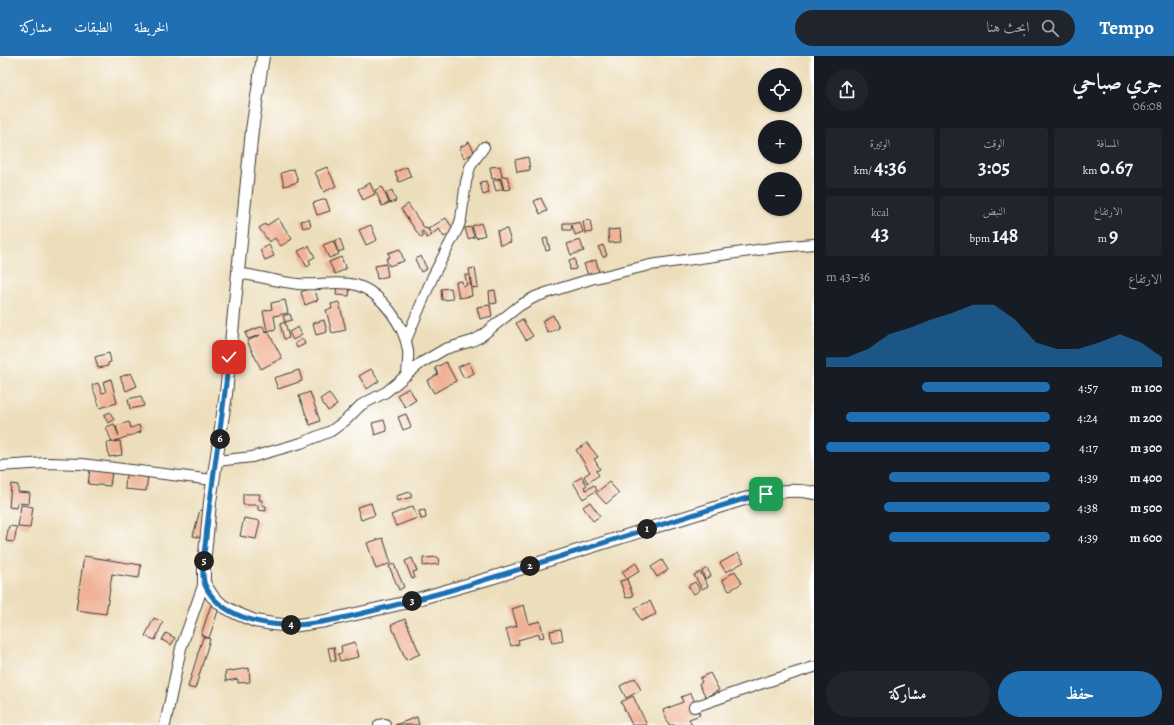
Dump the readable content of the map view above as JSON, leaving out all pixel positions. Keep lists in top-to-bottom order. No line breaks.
{"page":{"header":"Tempo","search":"ابحث هنا","nav":["الخريطة","الطبقات","مشاركة"],"heading":["جري صباحي","06:08"],"map_buttons":["+","−"],"stats":[["المسافة","0.67 km"],["الوقت","3:05"],["الوتيرة","4:36 /km"],["الارتفاع","9 m"],["النبض","148 bpm"],["kcal","43"]],"chart":["الارتفاع","36–43 m"],"list":[{"name":"100 m","note":"4:57"},{"name":"200 m","note":"4:24"},{"name":"300 m","note":"4:17"},{"name":"400 m","note":"4:39"},{"name":"500 m","note":"4:38"},{"name":"600 m","note":"4:39"}],"pins":["6","1","5","2","3","4"],"buttons":["حفظ","مشاركة"]}}
